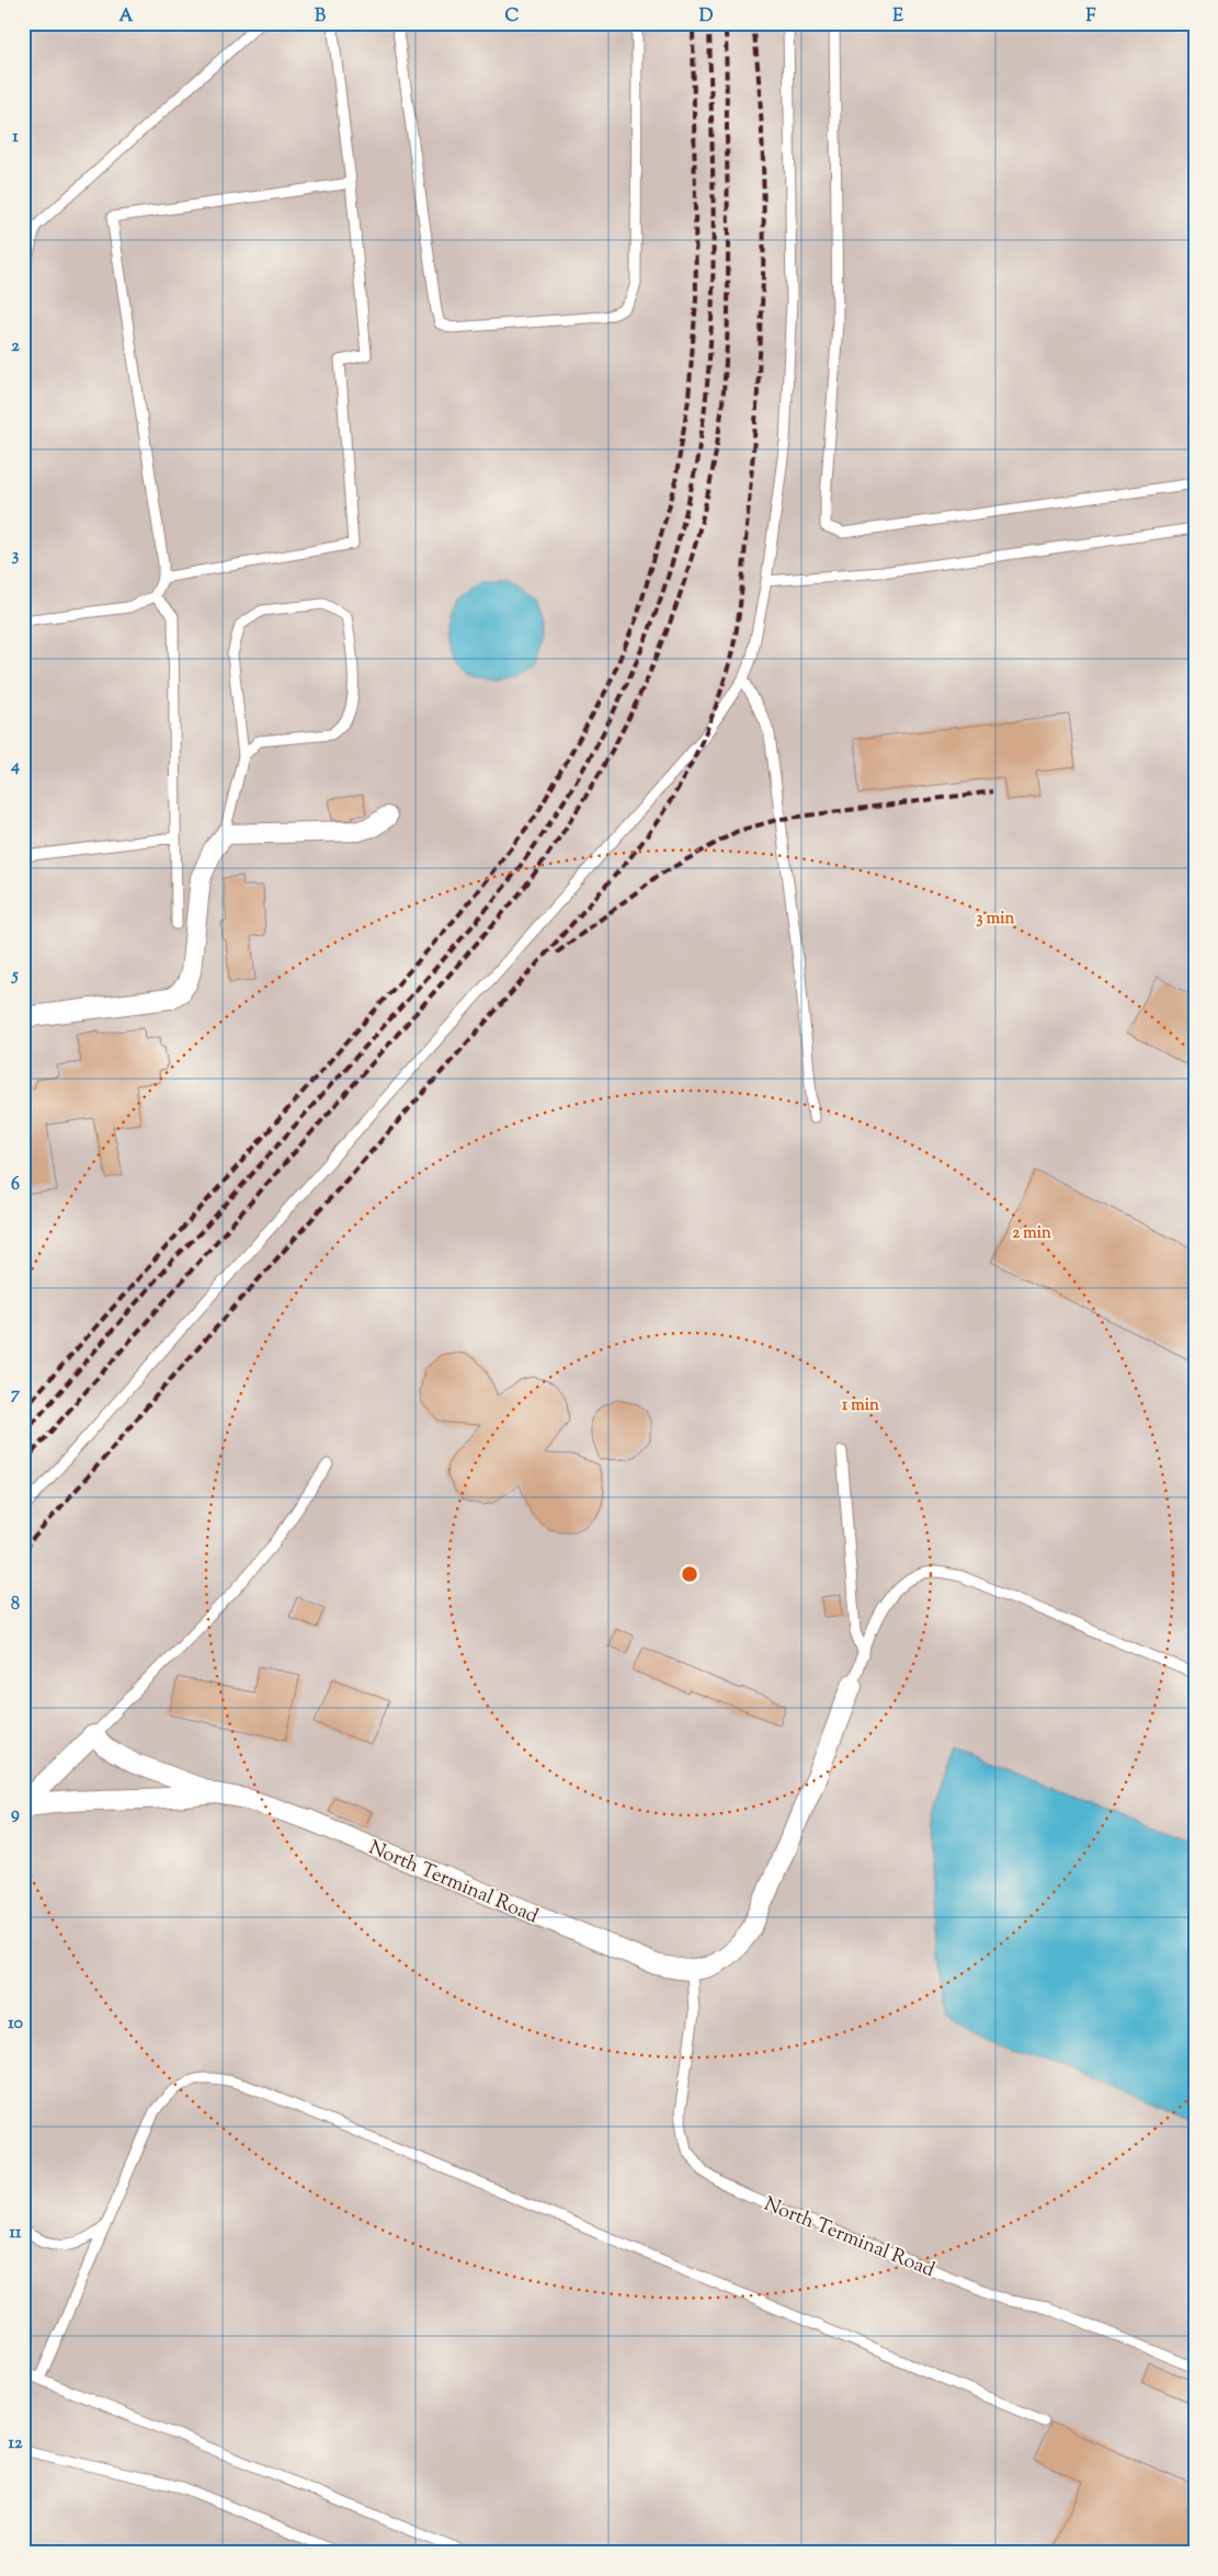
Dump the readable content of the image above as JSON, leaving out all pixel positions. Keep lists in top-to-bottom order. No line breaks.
{"streets":{"street":["North Terminal Road"]},"grid":{"columns":["A","B","C","D","E","F"],"rows":["1","2","3","4","5","6","7","8","9","10","11","12"]},"rings":["3 min","2 min","1 min"]}
